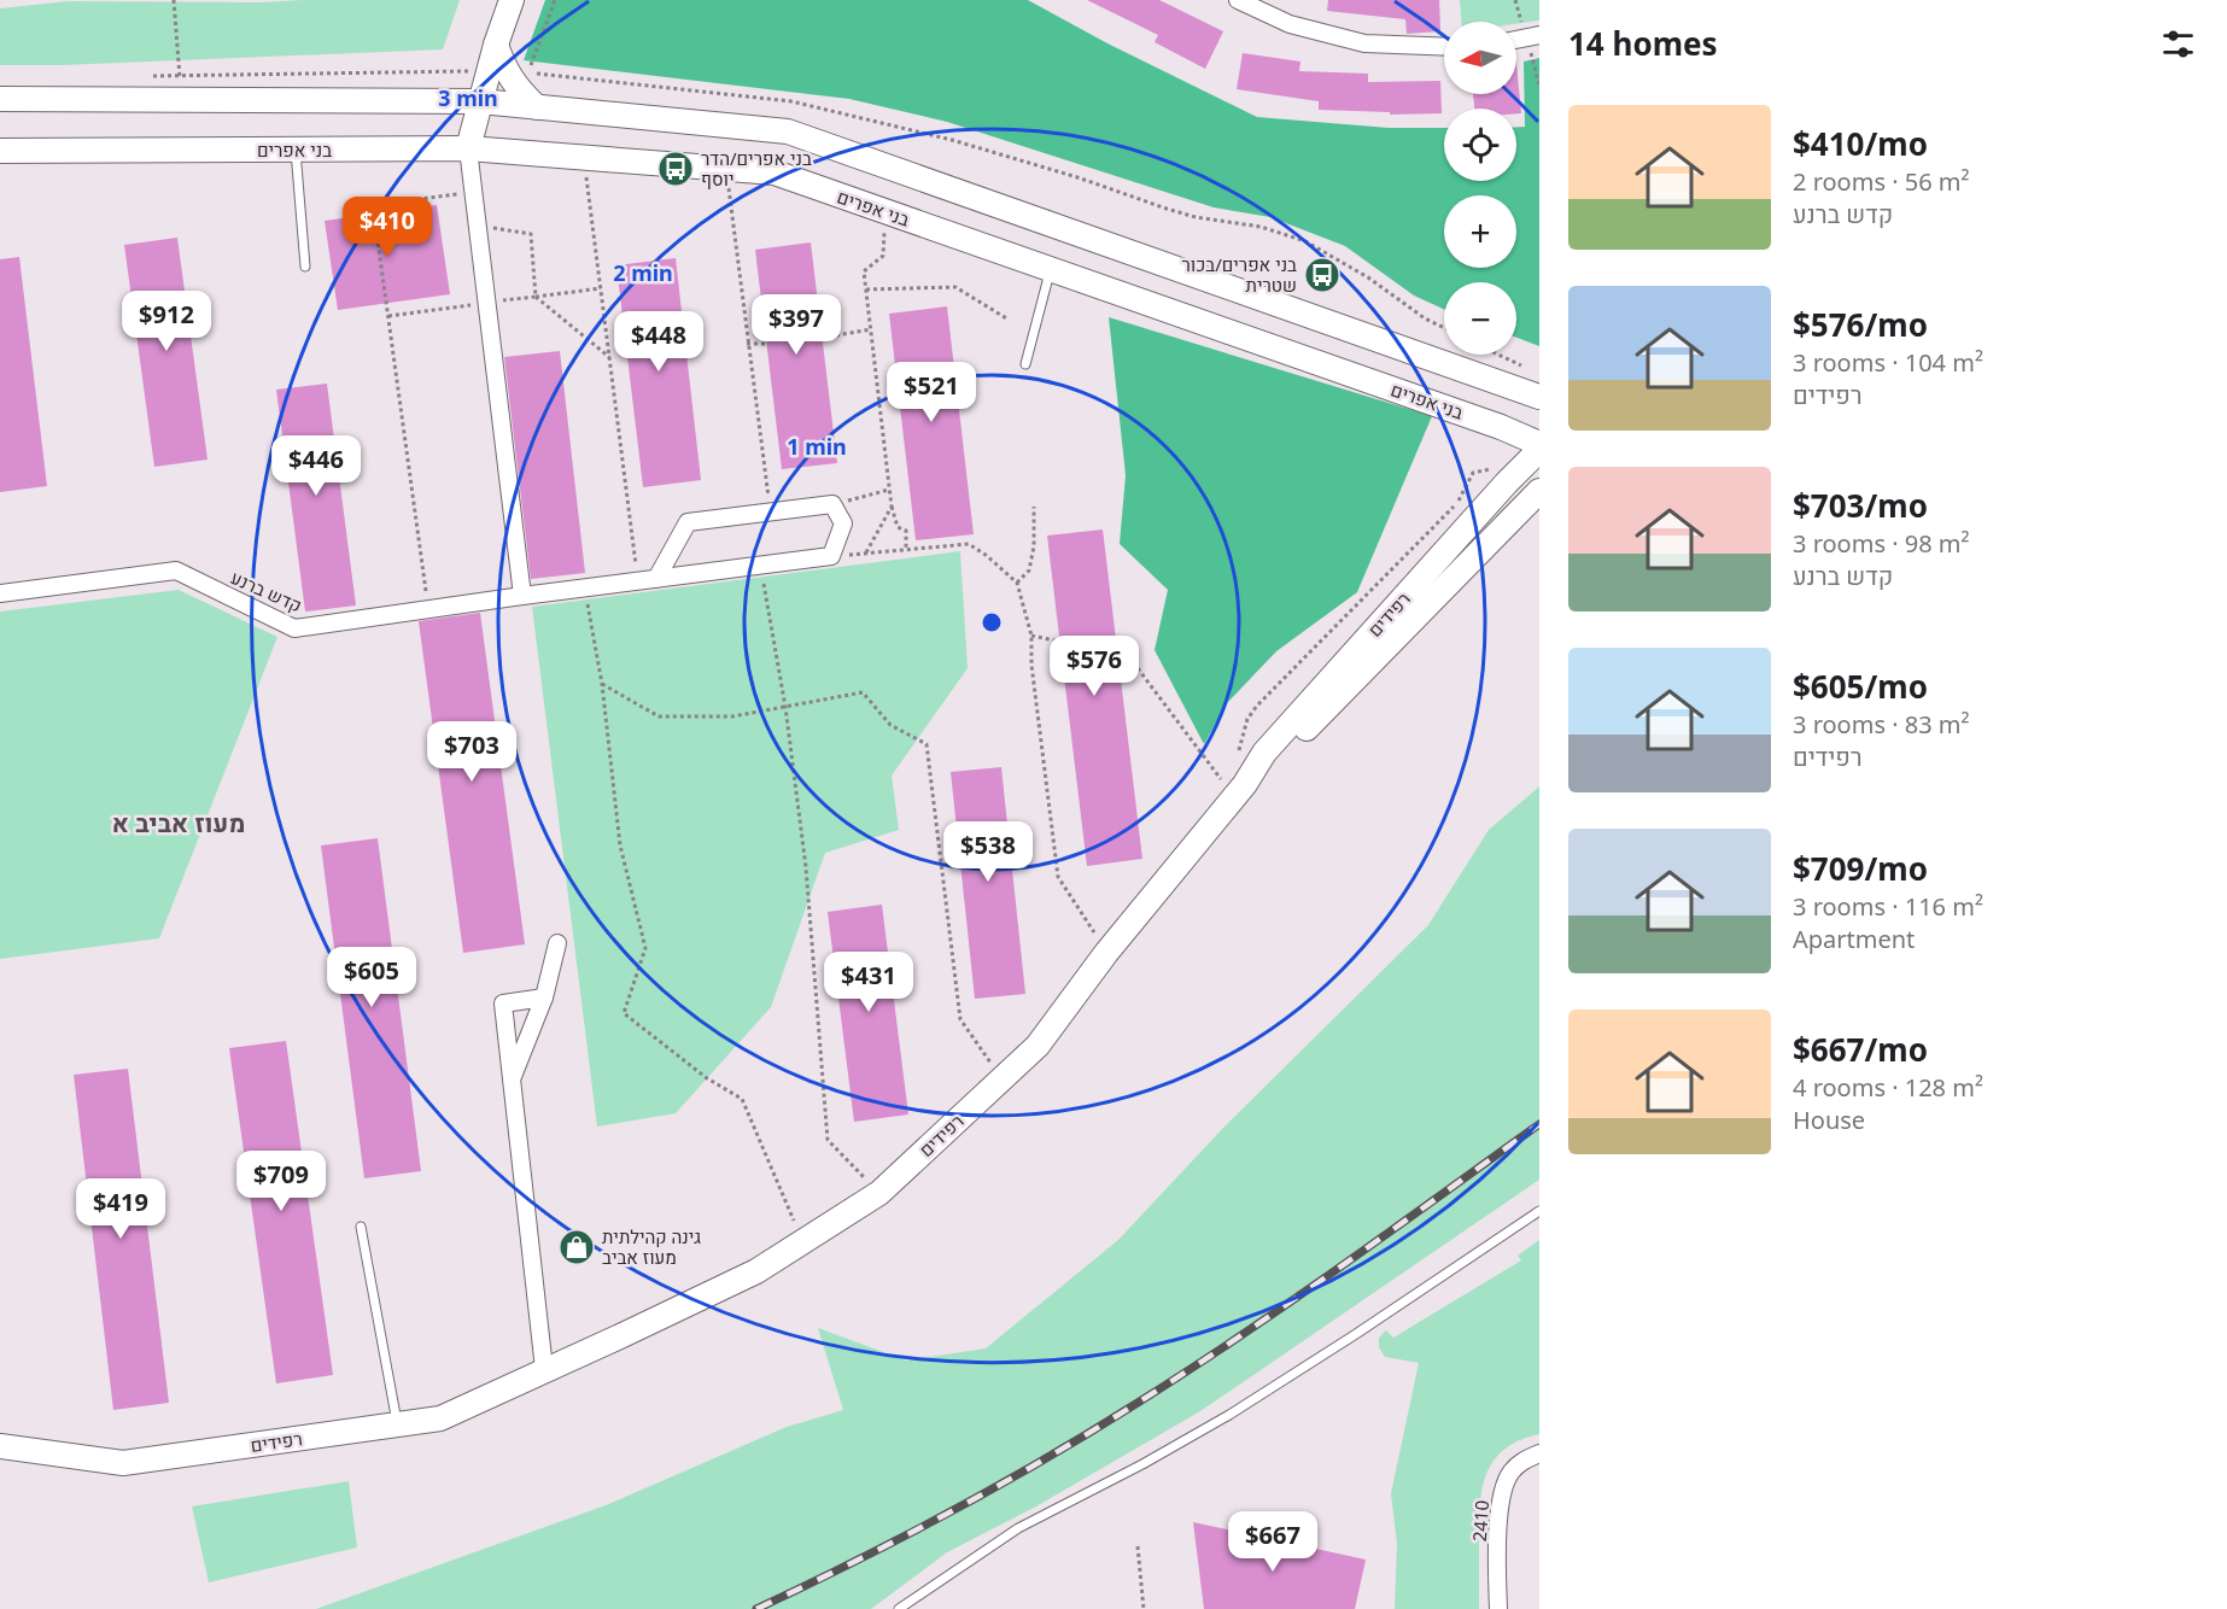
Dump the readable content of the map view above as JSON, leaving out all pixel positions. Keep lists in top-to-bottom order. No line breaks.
{"streets":{"main road":["בני אפרים","רפידים"],"street":["קדש ברנע","2410"]},"districts":["מעוז אביב א"],"places":{"bus stop":["בני אפרים/הדר יוסף","בני אפרים/בכור שטרית"],"shop":["גינה קהילתית מעוז אביב"]},"north":"left","page":{"heading":"14 homes","map_buttons":["+","−"],"list":[{"name":"$410/mo","note":"2 rooms · 56 m² · קדש ברנע"},{"name":"$576/mo","note":"3 rooms · 104 m² · רפידים"},{"name":"$703/mo","note":"3 rooms · 98 m² · קדש ברנע"},{"name":"$605/mo","note":"3 rooms · 83 m² · רפידים"},{"name":"$709/mo","note":"3 rooms · 116 m² · Apartment"},{"name":"$667/mo","note":"4 rooms · 128 m² · House"}],"price":["$410","$912","$397","$448","$521","$446","$576","$703","$538","$605","$431","$709","$419","$667"]},"rings":["3 min","2 min","1 min"]}
